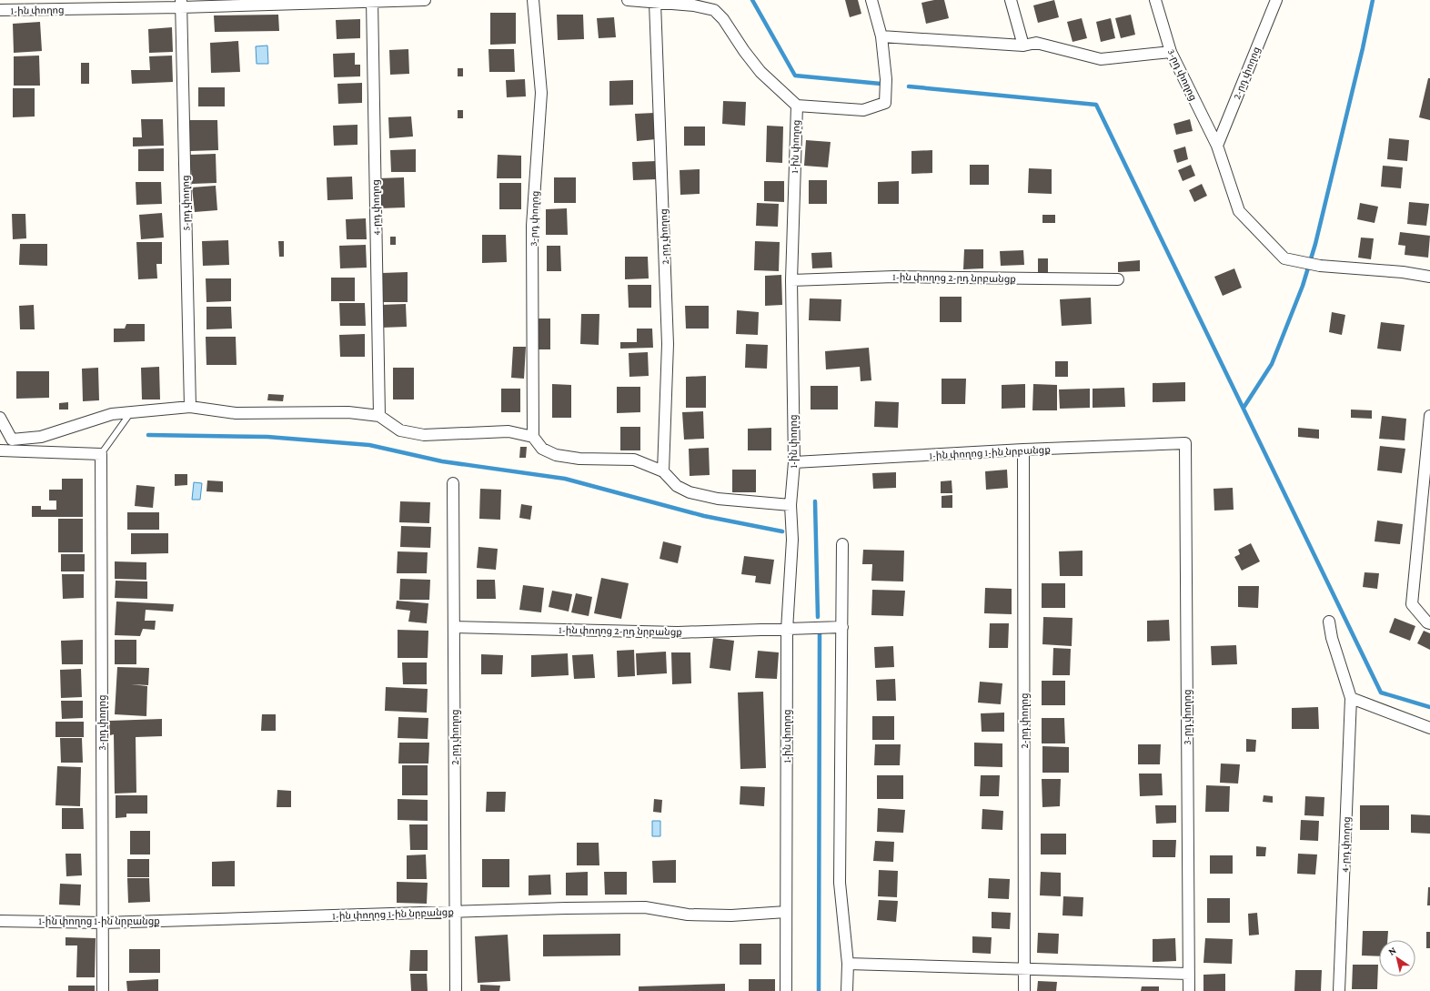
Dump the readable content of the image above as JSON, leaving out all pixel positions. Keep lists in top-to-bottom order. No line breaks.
{"streets":{"street":["1-ին փողոց","2-րդ փողոց","3-րդ փողոց","5-րդ փողոց","4-րդ փողոց","1-ին փողոց 2-րդ նրբանցք","1-ին փողոց 1-ին նրբանցք"]},"crossings":[["1-ին փողոց","2-րդ փողոց"],["1-ին փողոց","5-րդ փողոց"],["1-ին փողոց","4-րդ փողոց"],["1-ին փողոց","1-ին փողոց 2-րդ նրբանցք"],["1-ին փողոց","1-ին փողոց 1-ին նրբանցք"],["2-րդ փողոց","3-րդ փողոց"],["2-րդ փողոց","1-ին փողոց 2-րդ նրբանցք"],["2-րդ փողոց","1-ին փողոց 1-ին նրբանցք"],["3-րդ փողոց","1-ին փողոց 1-ին նրբանցք"]],"north":"top left"}
